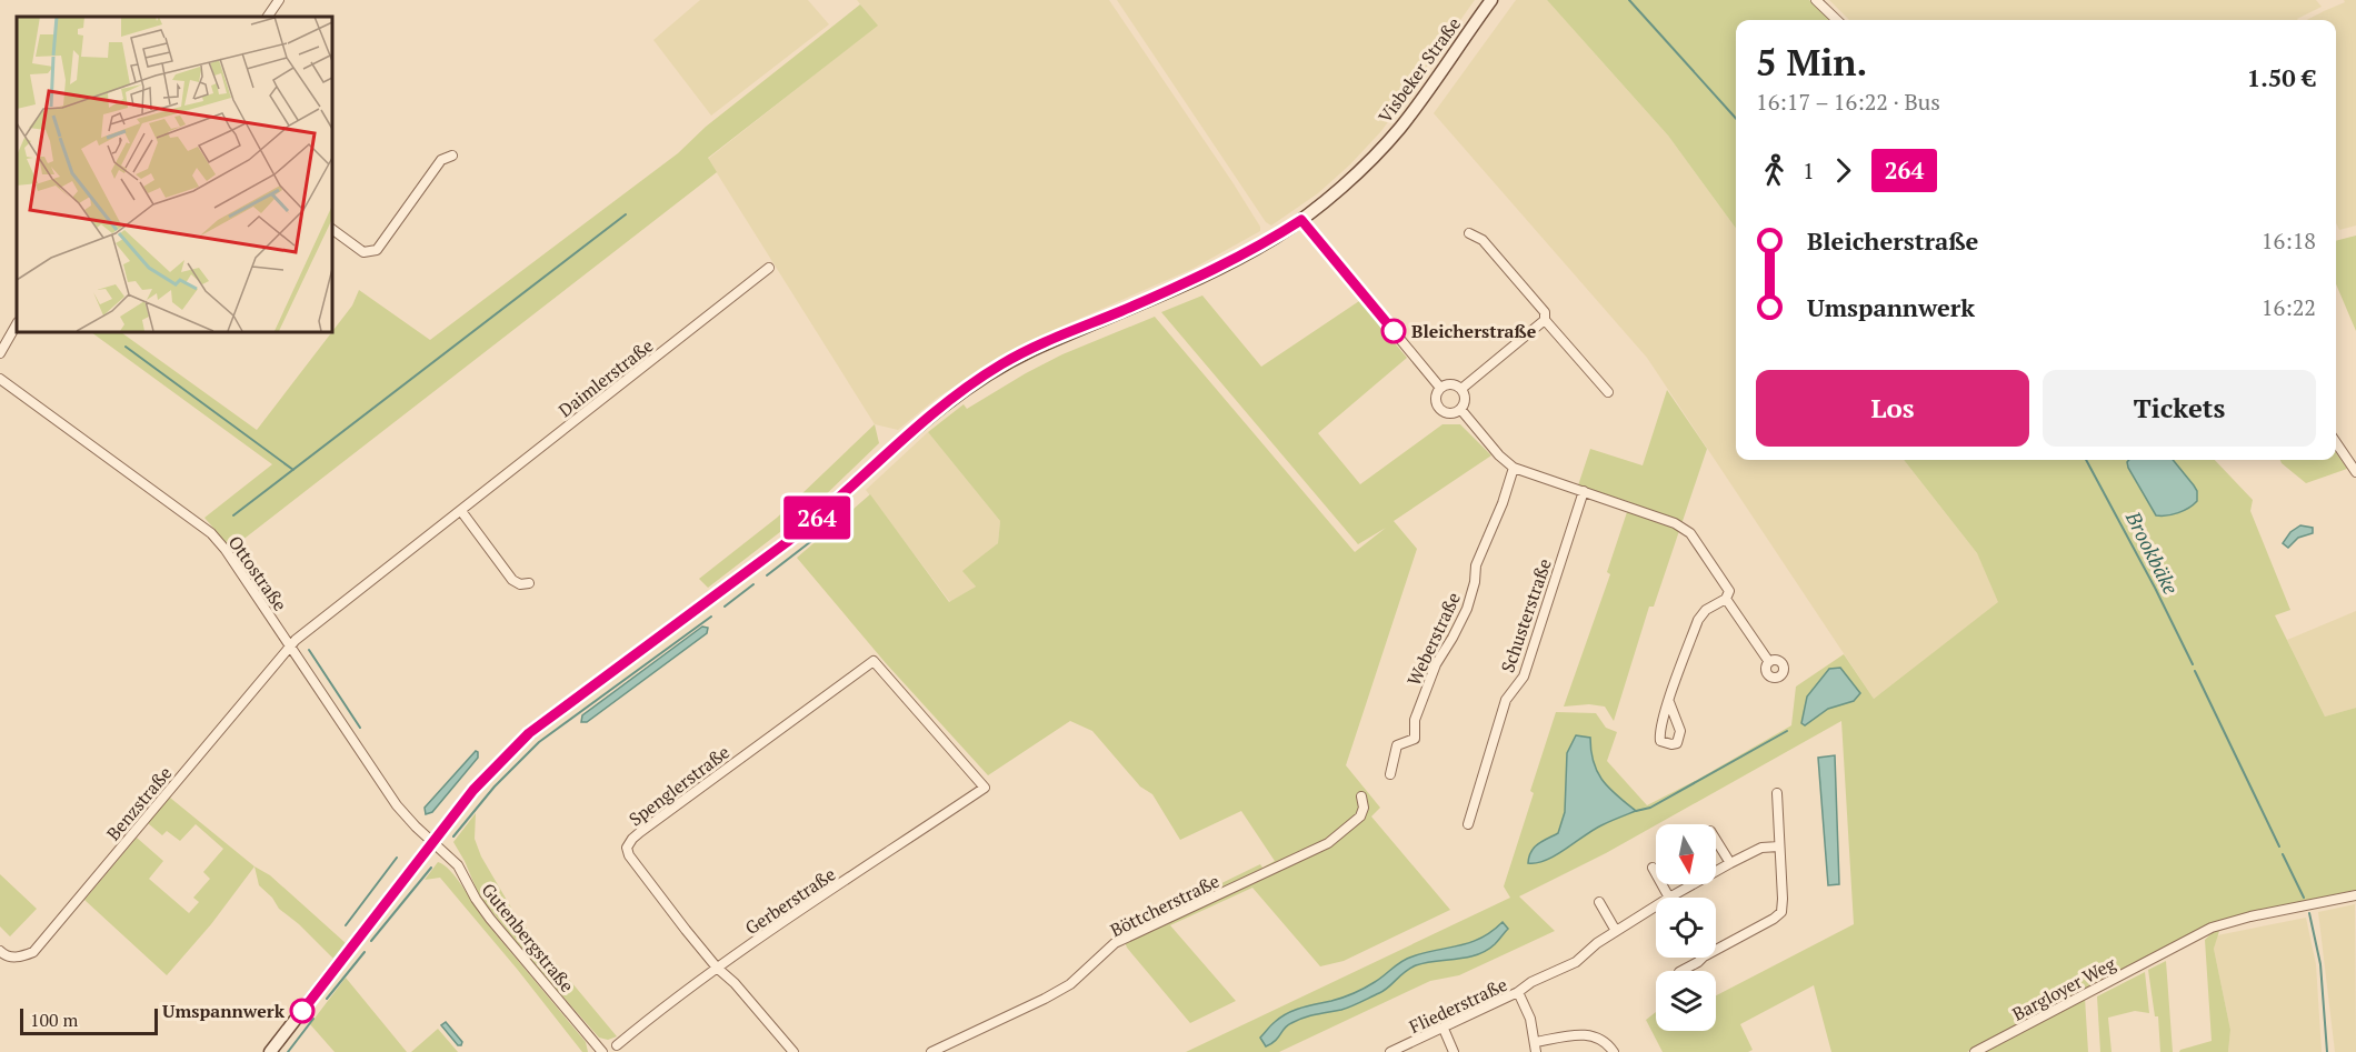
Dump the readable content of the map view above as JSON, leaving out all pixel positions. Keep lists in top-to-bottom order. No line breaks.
{"streets":{"main road":["Visbeker Straße"],"street":["Daimlerstraße","Ottostraße","Schusterstraße","Weberstraße","Spenglerstraße","Benzstraße","Gerberstraße","Böttcherstraße","Gutenbergstraße","Bargloyer Weg","Fliederstraße"]},"crossings":[["Visbeker Straße","Ottostraße"],["Visbeker Straße","Gutenbergstraße"],["Daimlerstraße","Ottostraße"],["Daimlerstraße","Benzstraße"],["Ottostraße","Benzstraße"],["Ottostraße","Gutenbergstraße"],["Spenglerstraße","Gerberstraße"]],"water":["Brookbäke"],"places":["Bleicherstraße","Umspannwerk"],"lines":["bus line 264"],"scale_bar":"100 m","north":"bottom","page":{"on_map":"264","heading":["5 Min.","16:17 – 16:22 · Bus","1.50 €"],"legs":["1","264"],"list":[{"name":"Bleicherstraße","value":"16:18"},{"name":"Umspannwerk","value":"16:22"}],"buttons":["Los","Tickets"],"scale":"100 m"}}
